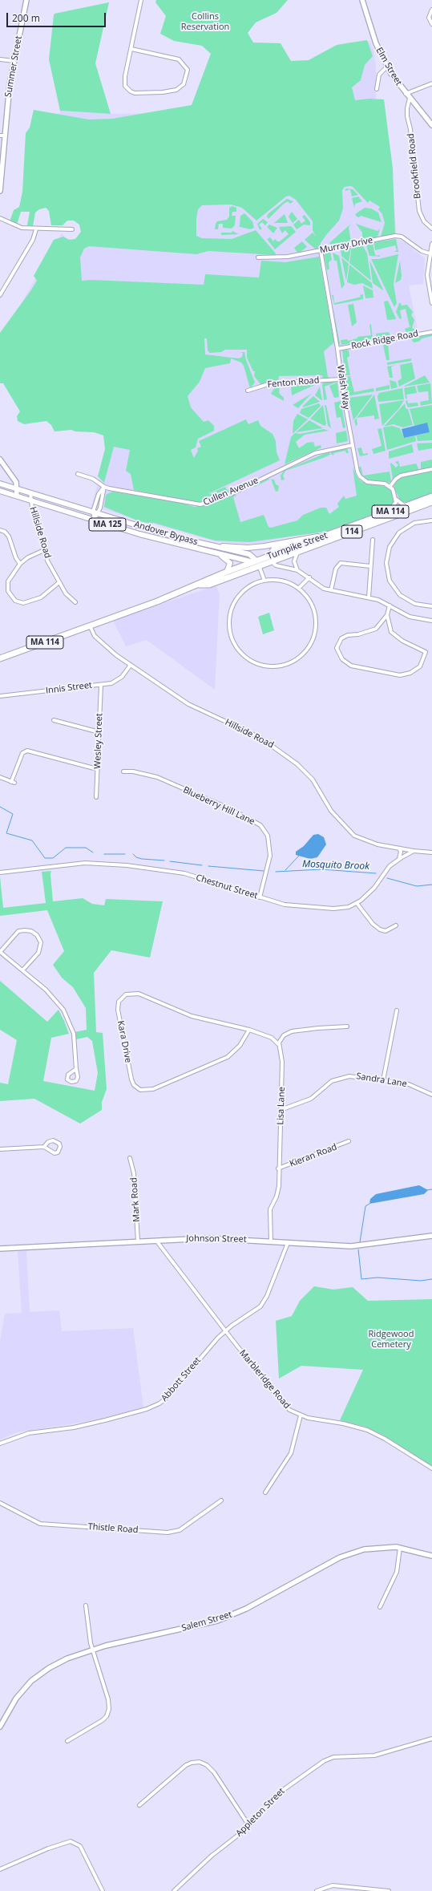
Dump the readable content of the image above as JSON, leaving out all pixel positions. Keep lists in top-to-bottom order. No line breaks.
{"streets":{"highway":["MA 114","114","Turnpike Street"],"main road":["MA 125","Andover Bypass"],"street":["Summer Street","Elm Street","Brookfield Road","Murray Drive","Rock Ridge Road","Fenton Road","Walsh Way","Cullen Avenue","Hillside Road","Innis Street","Wesley Street","Blueberry Hill Lane","Chestnut Street","Kara Drive","Sandra Lane","Lisa Lane","Kieran Road","Mark Road","Johnson Street","Abbott Street","Marbleridge Road","Thistle Road","Salem Street","Appleton Street"]},"crossings":[["Elm Street","Brookfield Road"],["Murray Drive","Walsh Way"],["Rock Ridge Road","Walsh Way"],["Fenton Road","Walsh Way"],["Walsh Way","Cullen Avenue"],["MA 125","Andover Bypass"],["MA 125","Turnpike Street"],["Hillside Road","Andover Bypass"],["Hillside Road","Turnpike Street"],["Hillside Road","Innis Street"],["Hillside Road","Chestnut Street"],["Andover Bypass","Turnpike Street"],["Innis Street","Wesley Street"],["Blueberry Hill Lane","Chestnut Street"],["Kara Drive","Lisa Lane"],["Sandra Lane","Lisa Lane"],["Lisa Lane","Kieran Road"],["Lisa Lane","Johnson Street"],["Mark Road","Johnson Street"],["Johnson Street","Abbott Street"],["Johnson Street","Marbleridge Road"],["Abbott Street","Marbleridge Road"]],"water":["Mosquito Brook"],"parks":["Collins Reservation","Ridgewood Cemetery"],"scale_bar":"200 m"}
